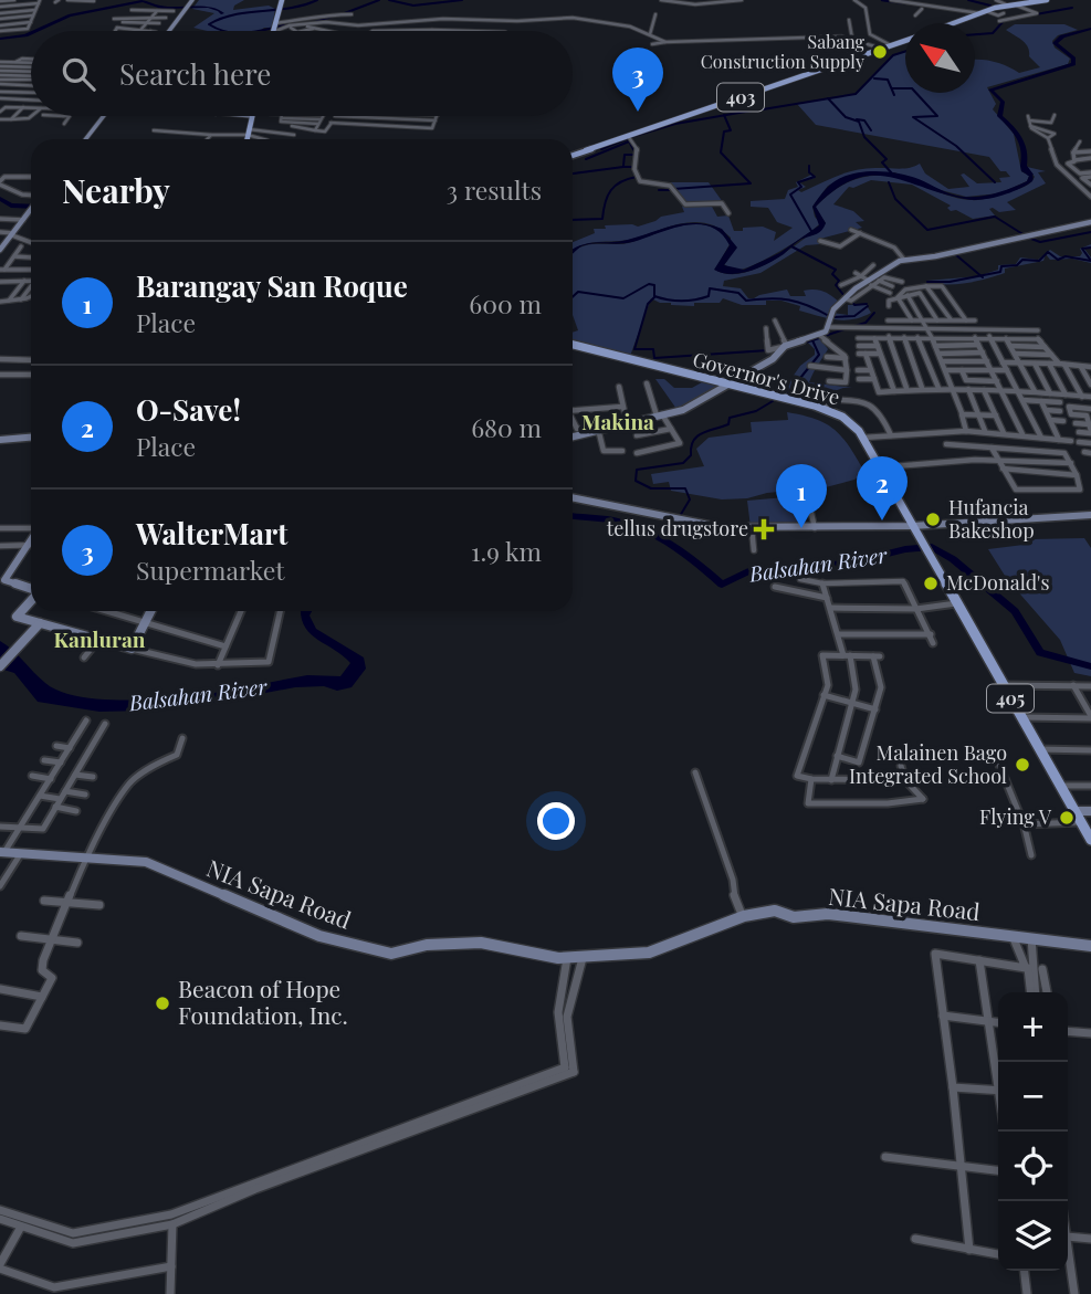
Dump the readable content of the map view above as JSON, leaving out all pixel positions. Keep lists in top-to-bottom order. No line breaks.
{"streets":{"main road":["403","Governor's Drive","405"],"street":["NIA Sapa Road"]},"districts":["Makina","Kanluran"],"water":["Balsahan River"],"places":{"other":["Sabang Construction Supply","Hufancia Bakeshop","McDonald's","Malainen Bago Integrated School","Flying V","Beacon of Hope Foundation, Inc."],"health":["tellus drugstore"]},"north":"top left","page":{"search":"Search here","pins":["3","2","1"],"heading":["Nearby","3 results"],"list":[{"mark":"1","name":"Barangay San Roque","note":"Place","value":"600 m"},{"mark":"2","name":"O-Save!","note":"Place","value":"680 m"},{"mark":"3","name":"WalterMart","note":"Supermarket","value":"1.9 km"}],"map_buttons":["+","−"]}}
